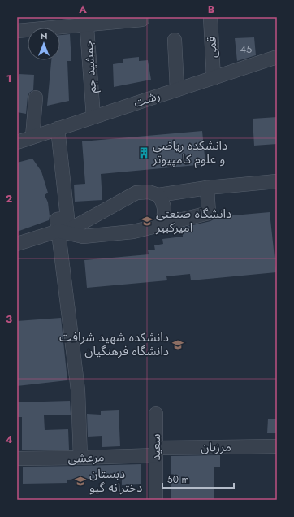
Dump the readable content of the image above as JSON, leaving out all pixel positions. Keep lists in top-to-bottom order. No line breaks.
{"streets":{"street":["قمی","جمشید جم","رشت","سعید","مرزبان","مرعشی"]},"crossings":[["قمی","رشت"],["جمشید جم","رشت"],["سعید","مرزبان"],["سعید","مرعشی"],["مرزبان","مرعشی"]],"places":{"building":["دانشکده ریاضی و علوم کامپیوتر"],"school or university":["دانشگاه صنعتی امیرکبیر","دانشکده شهید شرافت دانشگاه فرهنگیان","دبستان دخترانه گیو"]},"house_numbers":["45"],"scale_bar":"50 m","north":"top","grid":{"columns":["A","B"],"rows":["1","2","3","4"]}}
